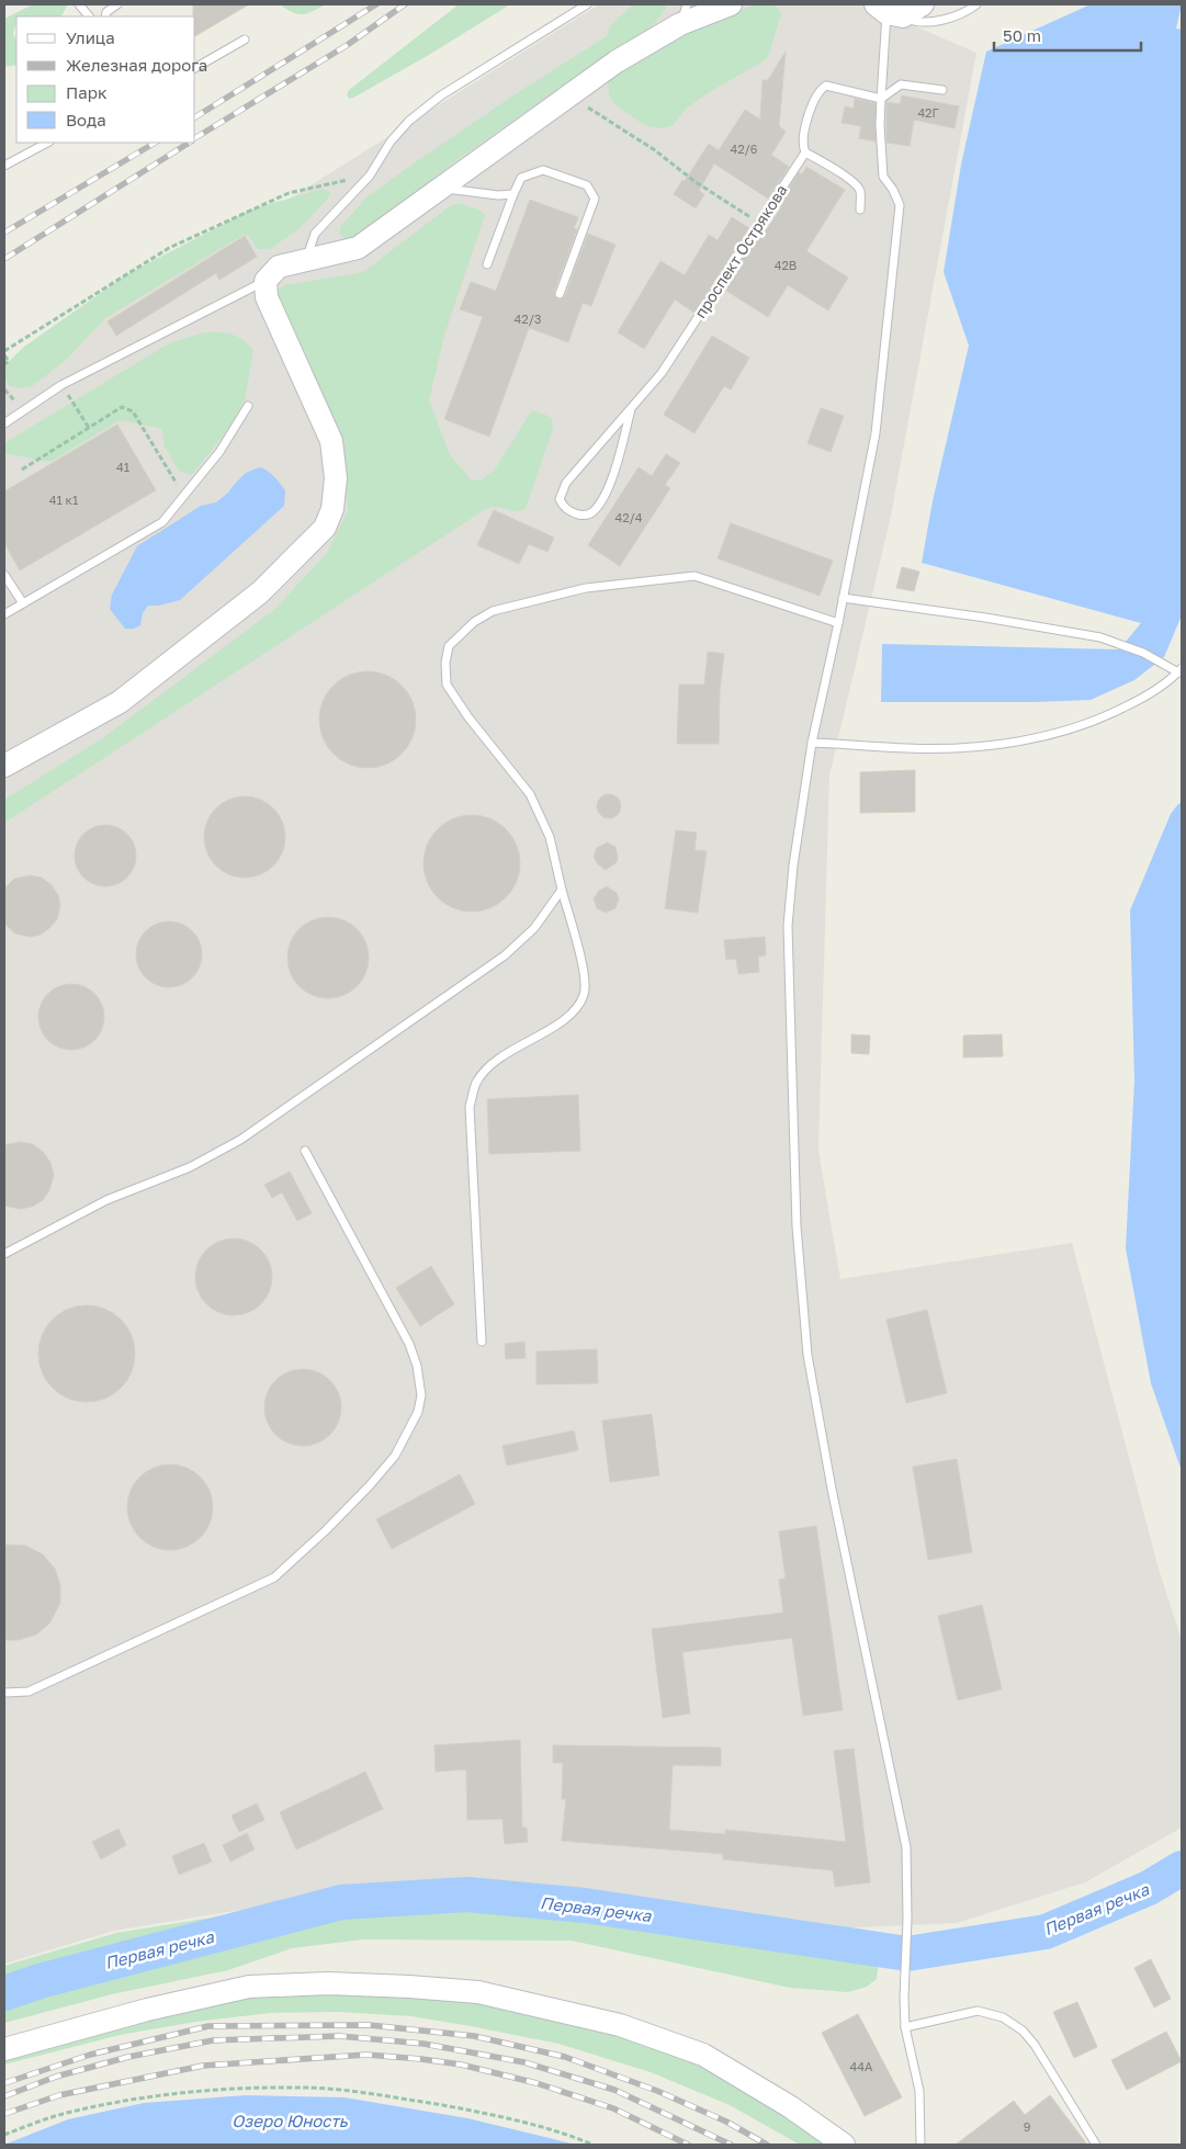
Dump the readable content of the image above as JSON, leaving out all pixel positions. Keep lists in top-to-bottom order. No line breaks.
{"streets":{"lane":["проспект Острякова"]},"water":["Первая речка","Озеро Юность"],"house_numbers":["42Г","42/6","42В","42/3","41","41 к1","42/4","44А","9"],"legend":["Улица","Железная дорога","Парк","Вода"],"scale_bar":"50 m"}
